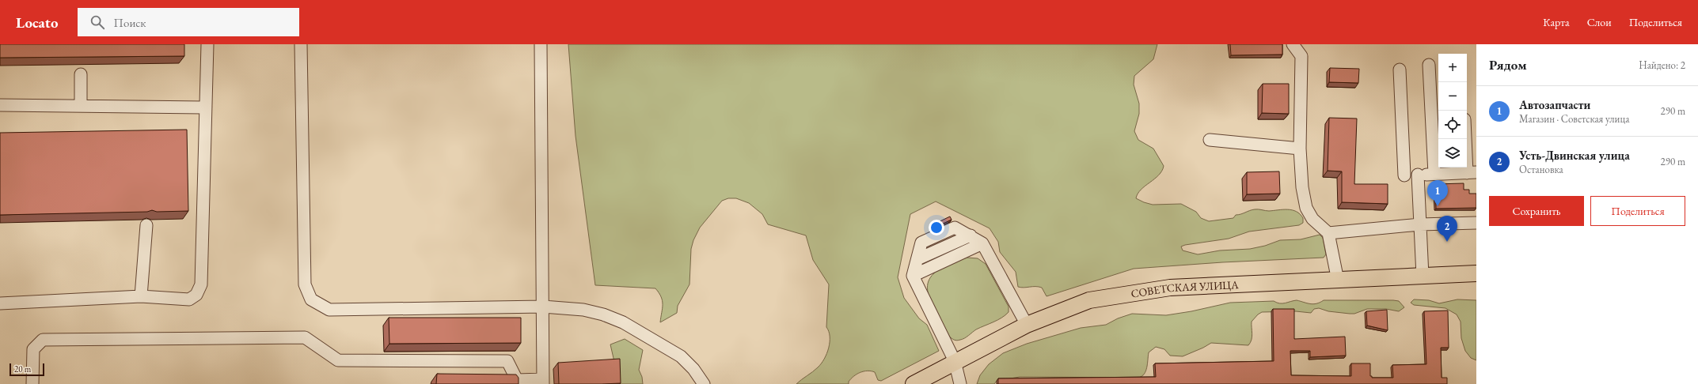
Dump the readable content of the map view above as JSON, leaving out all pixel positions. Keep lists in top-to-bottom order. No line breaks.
{"streets":{"main road":["СОВЕТСКАЯ УЛИЦА"]},"scale_bar":"20 m","page":{"header":"Locato","search":"Поиск","nav":["Карта","Слои","Поделиться"],"heading":["Рядом","Найдено: 2"],"map_buttons":["+","−"],"list":[{"mark":"1","name":"Автозапчасти","note":"Магазин · Советская улица","value":"290 m"},{"mark":"2","name":"Усть-Двинская улица","note":"Остановка","value":"290 m"}],"pins":["1","2"],"buttons":["Сохранить","Поделиться"],"scale":"20 m"}}
